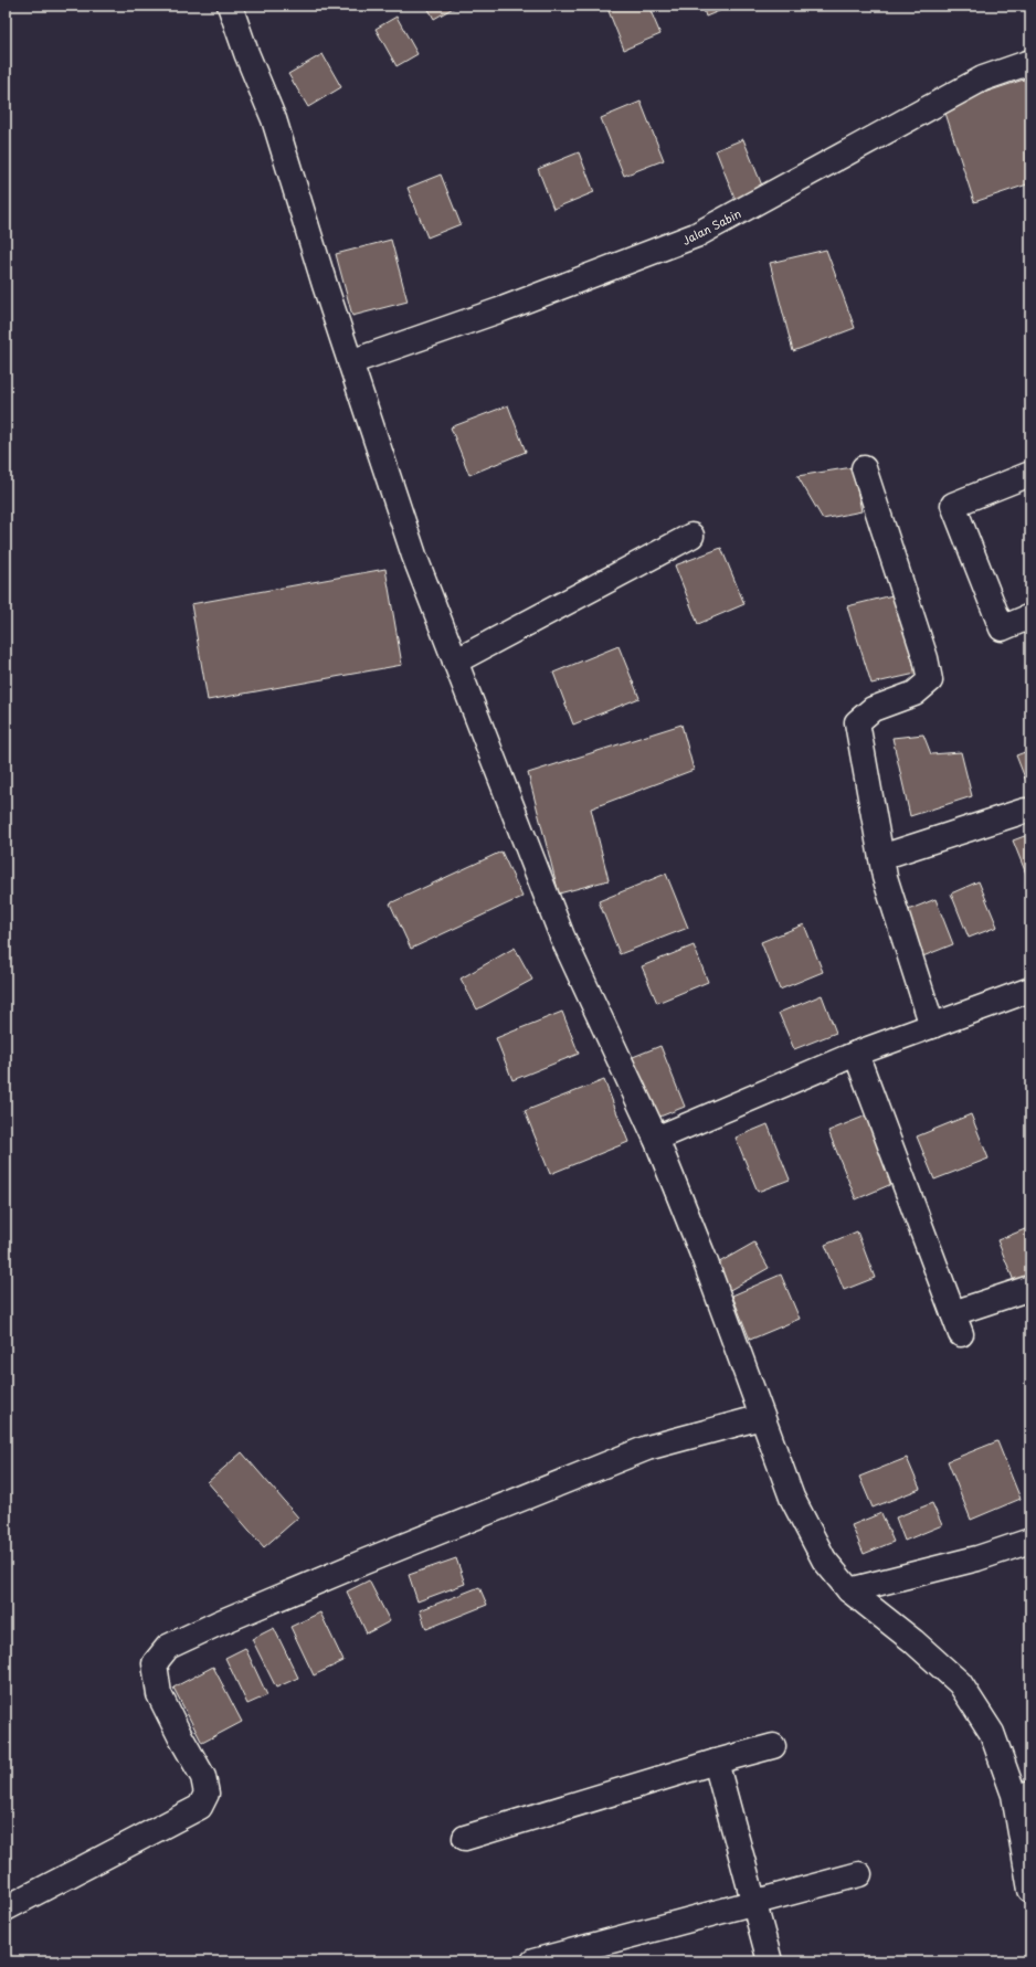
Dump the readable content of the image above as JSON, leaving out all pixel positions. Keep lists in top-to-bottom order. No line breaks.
{"streets":{"street":["Jalan Sabin"]}}
